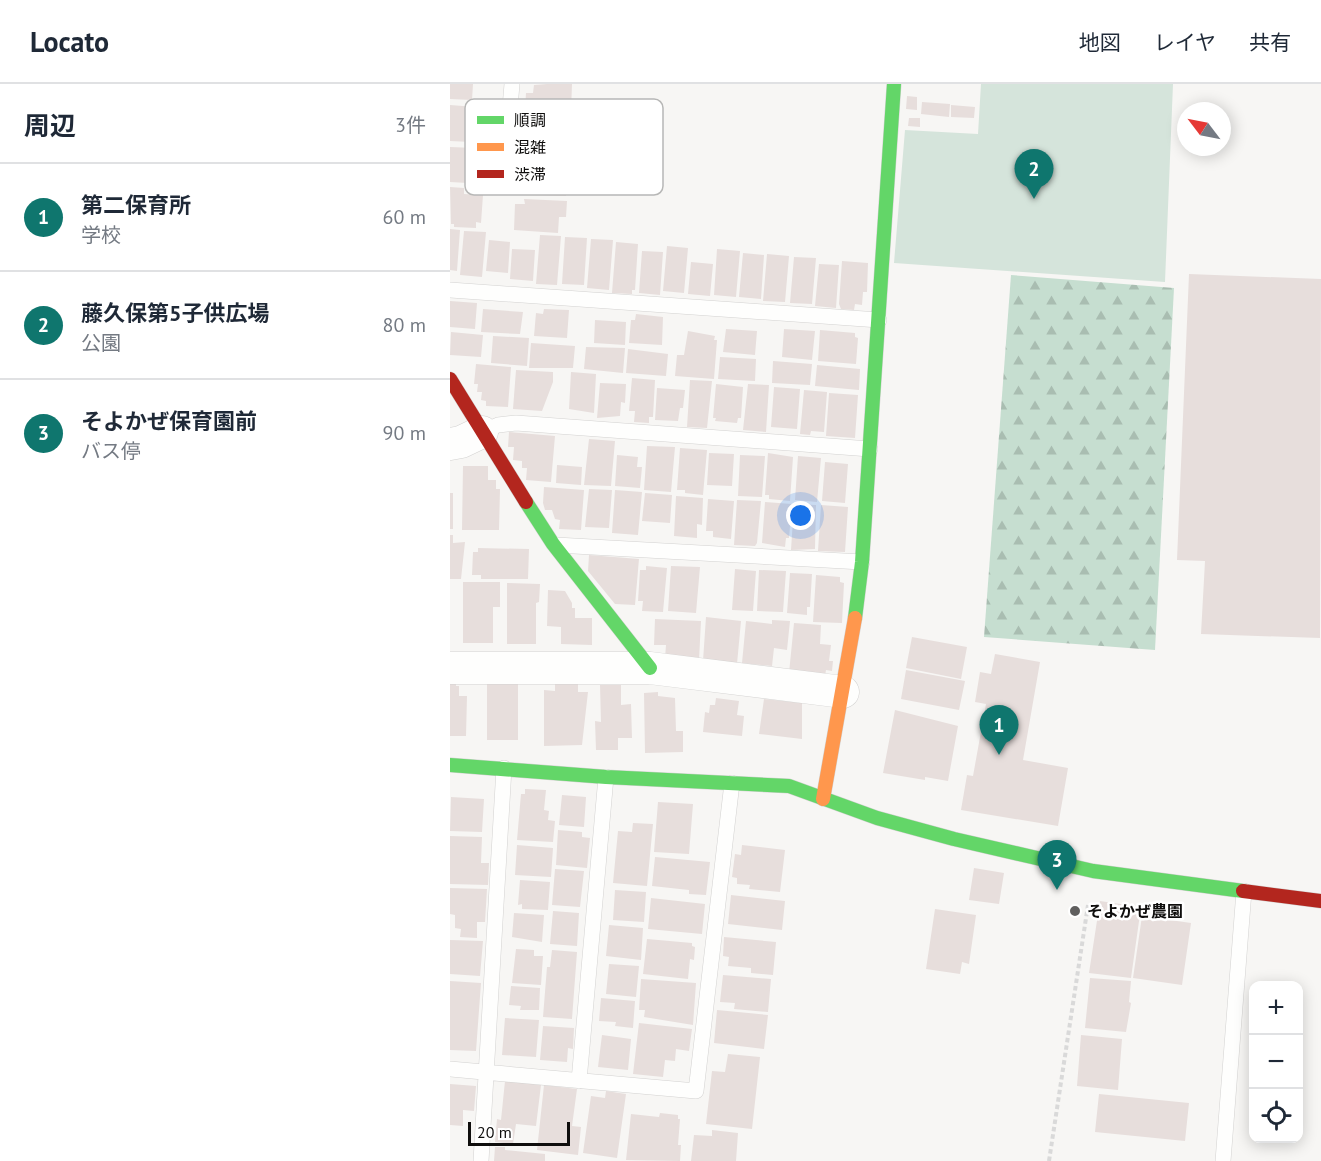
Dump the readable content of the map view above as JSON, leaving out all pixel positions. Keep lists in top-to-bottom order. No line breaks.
{"places":["そよかぜ農園"],"legend":["順調","混雑","渋滞"],"scale_bar":"20 m","north":"top left","page":{"header":"Locato","nav":["地図","レイヤ","共有"],"heading":["周辺","3件"],"pins":["2","1","3"],"list":[{"mark":"1","name":"第二保育所","note":"学校","value":"60 m"},{"mark":"2","name":"藤久保第5子供広場","note":"公園","value":"80 m"},{"mark":"3","name":"そよかぜ保育園前","note":"バス停","value":"90 m"}],"map_buttons":["+","−"],"scale":"20 m"}}
